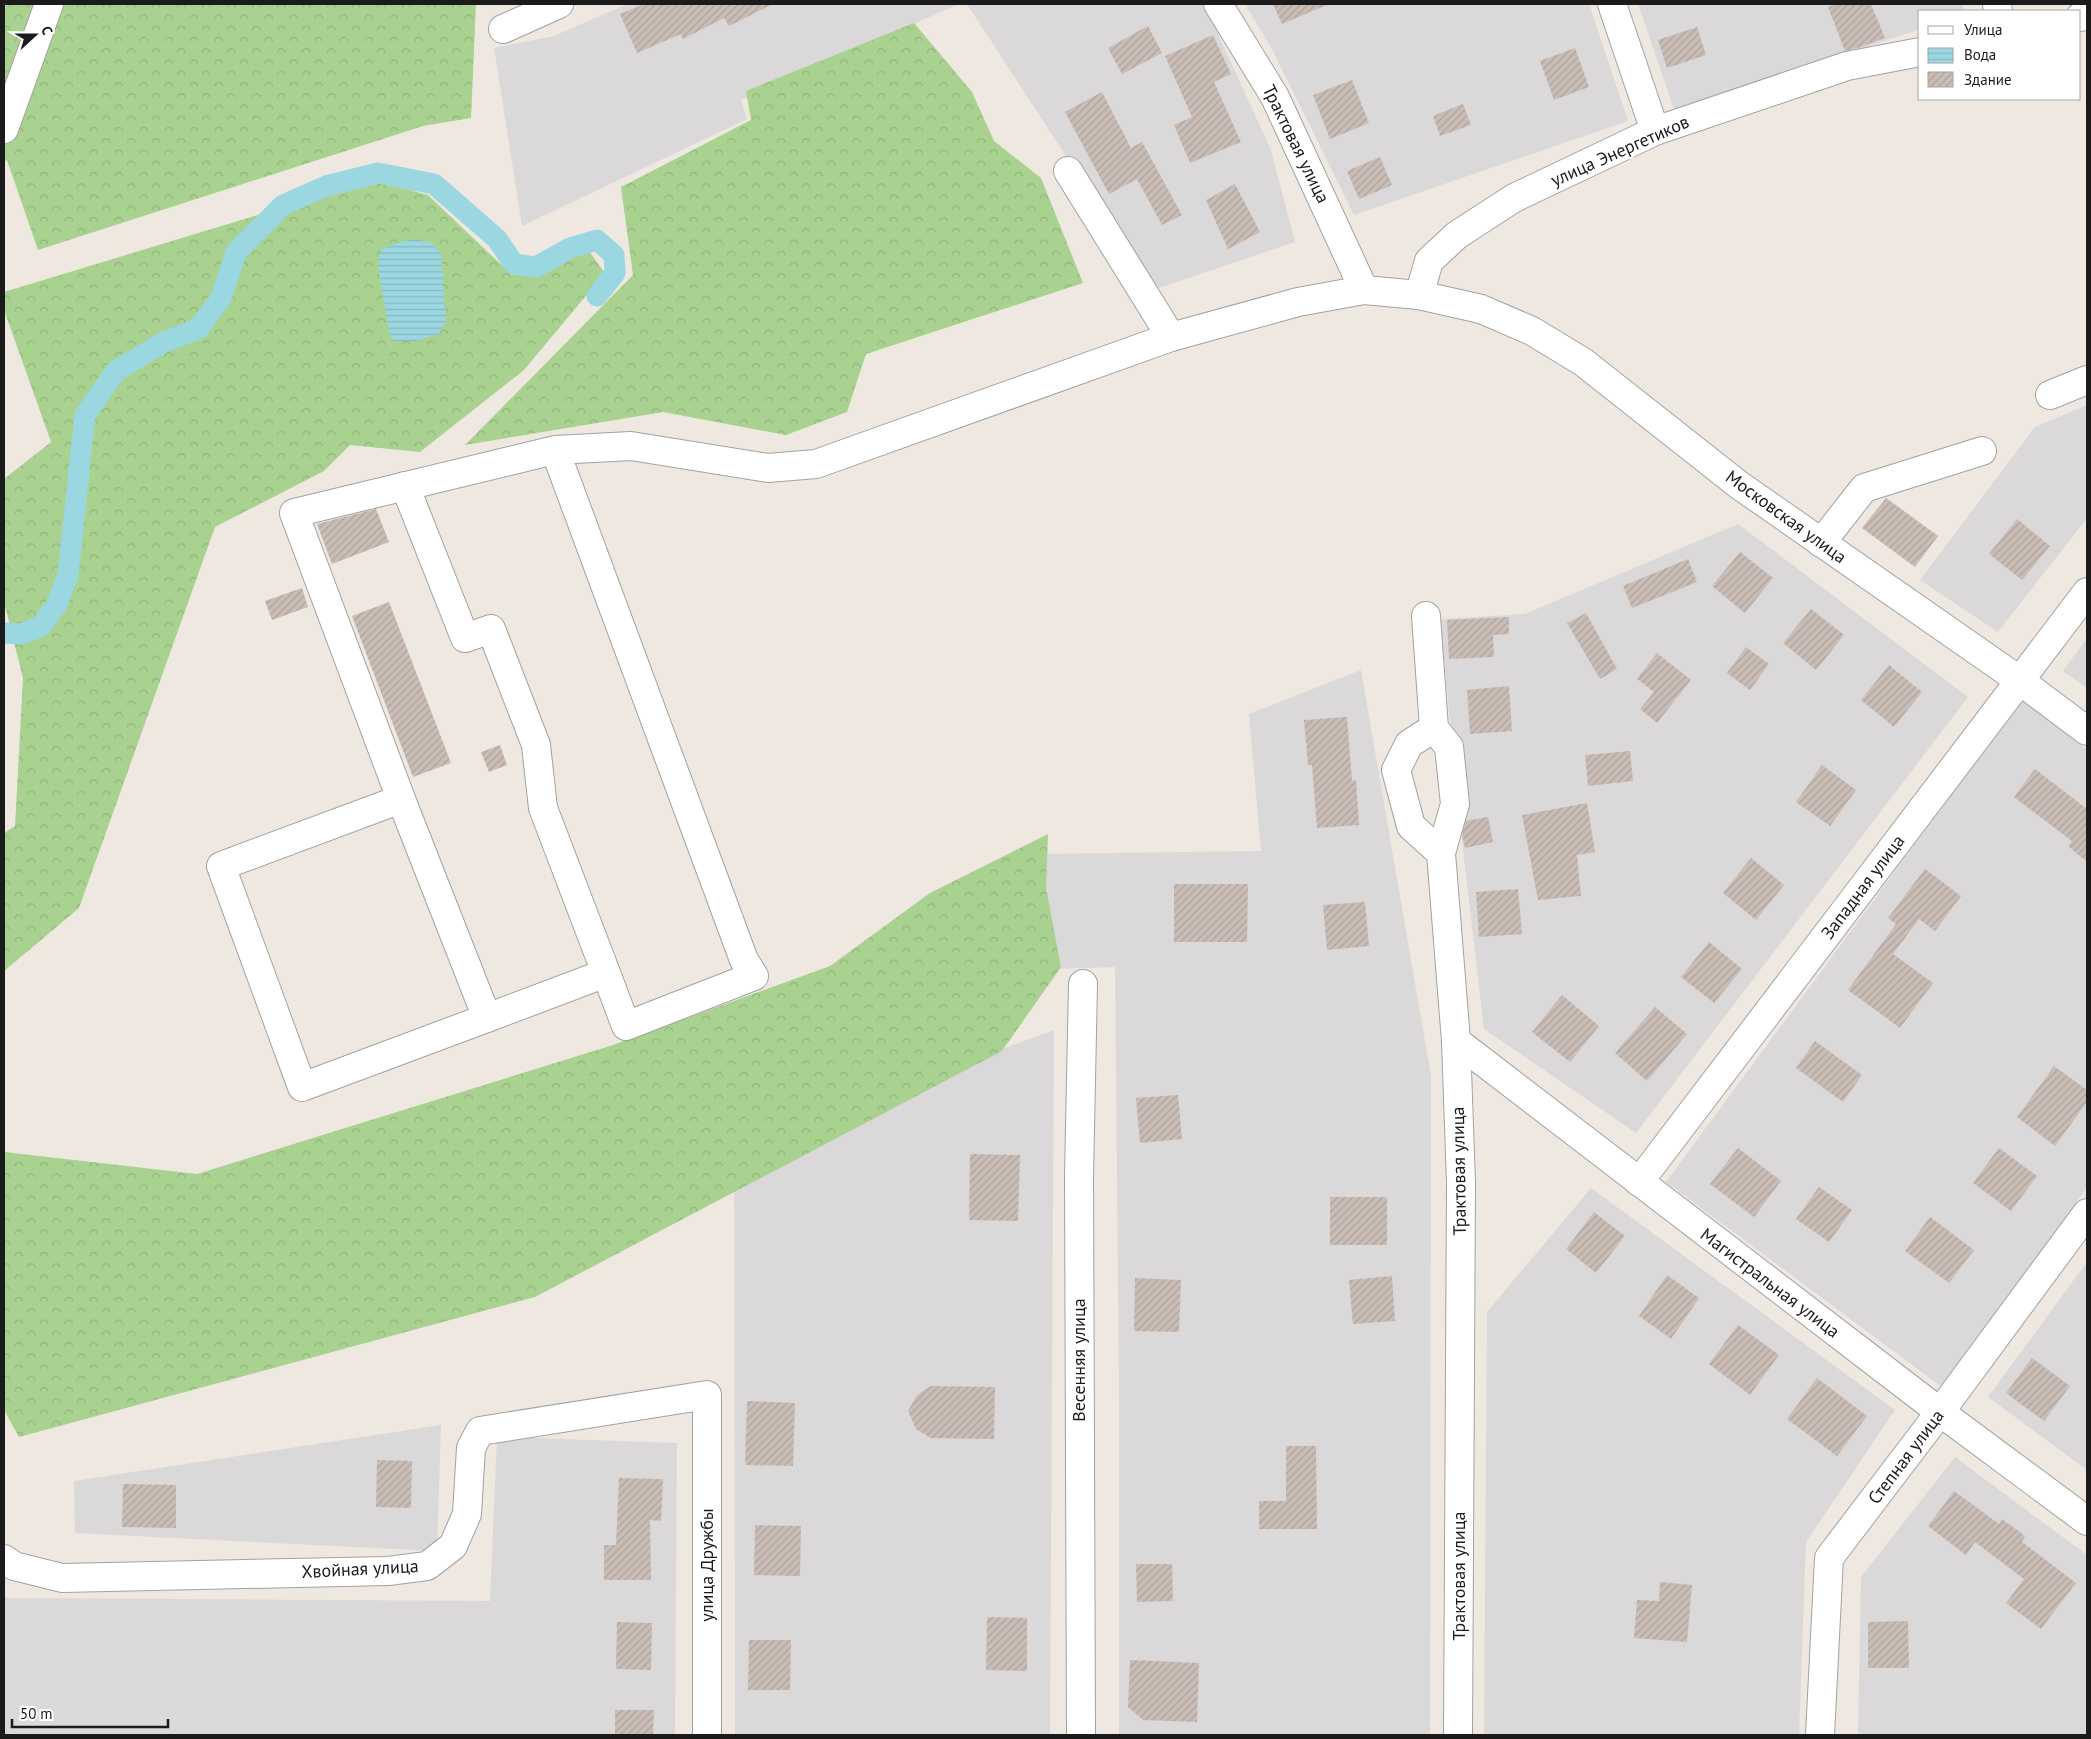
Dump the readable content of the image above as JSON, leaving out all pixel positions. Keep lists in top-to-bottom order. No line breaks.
{"streets":{"street":["Трактовая улица","улица Энергетиков","Московская улица","Западная улица","Магистральная улица","Весенняя улица","Степная улица","улица Дружбы","Хвойная улица"]},"crossings":[["Трактовая улица","Московская улица"],["Трактовая улица","Магистральная улица"],["улица Энергетиков","Московская улица"],["Московская улица","Западная улица"],["Западная улица","Магистральная улица"],["Магистральная улица","Степная улица"],["улица Дружбы","Хвойная улица"]],"legend":["Улица","Вода","Здание"],"scale_bar":"50 m","north":"right"}
